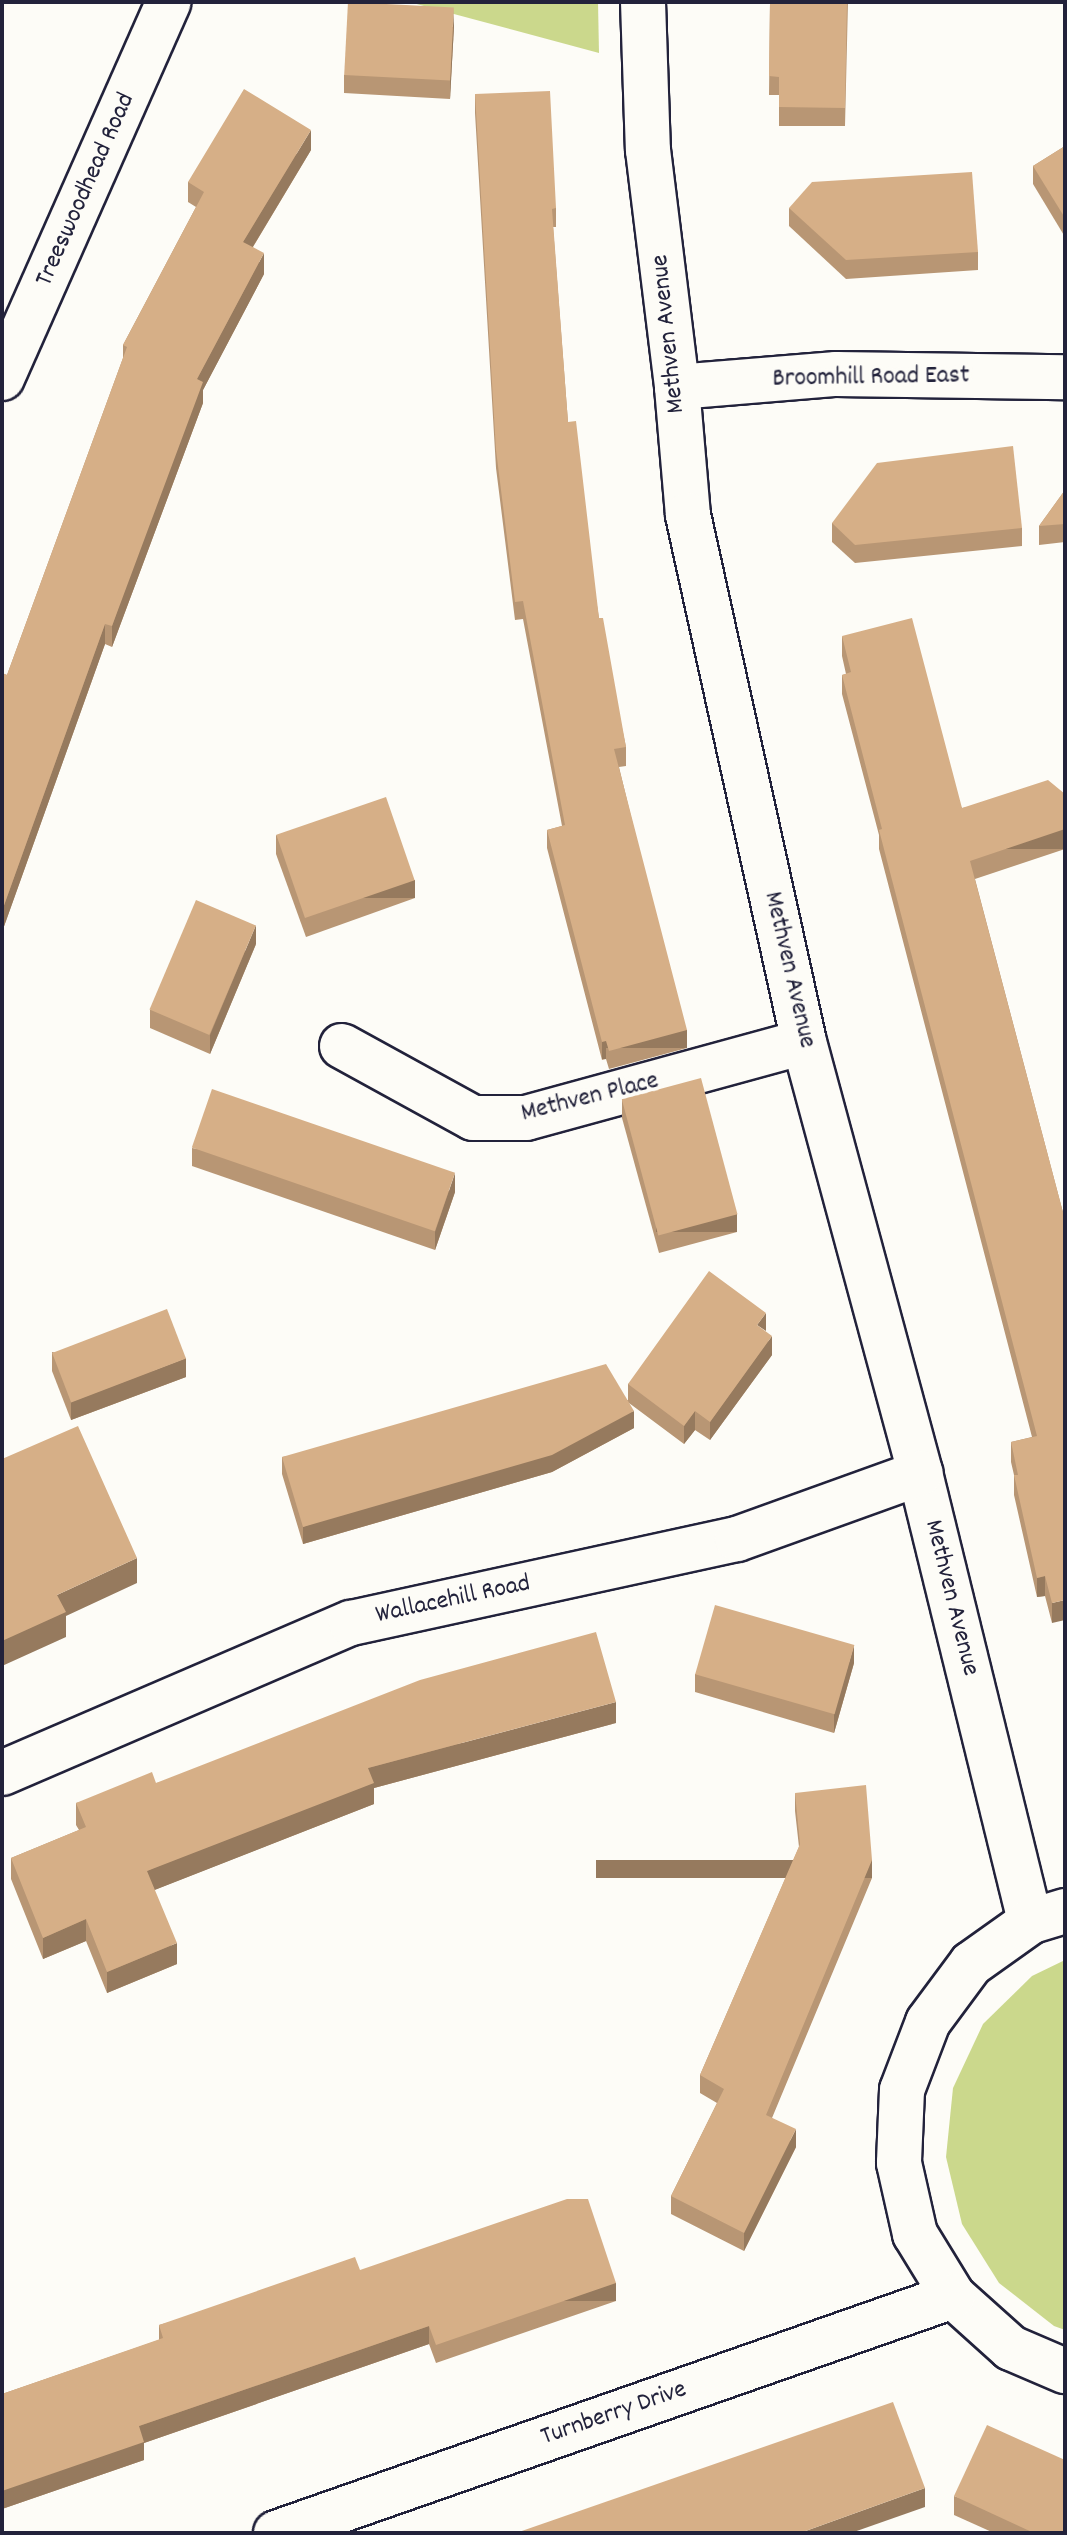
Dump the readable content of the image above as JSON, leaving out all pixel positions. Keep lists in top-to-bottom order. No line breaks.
{"streets":{"street":["Treeswoodhead Road","Methven Avenue","Broomhill Road East","Methven Place","Wallacehill Road","Turnberry Drive"]},"crossings":[["Methven Avenue","Broomhill Road East"],["Methven Avenue","Methven Place"],["Methven Avenue","Wallacehill Road"]]}
